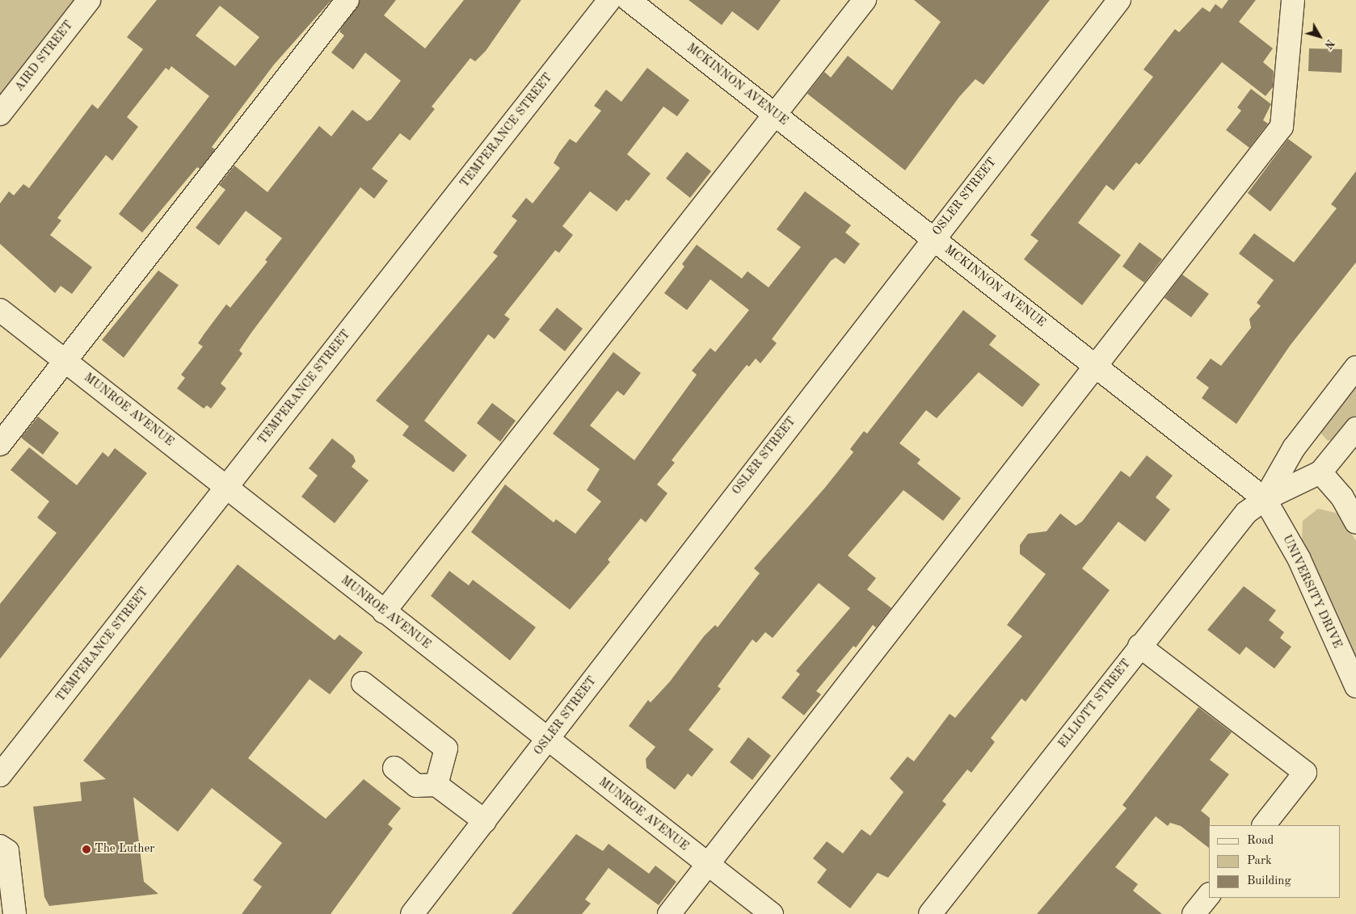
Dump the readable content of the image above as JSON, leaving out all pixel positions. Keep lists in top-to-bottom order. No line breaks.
{"streets":{"street":["AIRD STREET","MCKINNON AVENUE","TEMPERANCE STREET","OSLER STREET","MUNROE AVENUE","UNIVERSITY DRIVE","ELLIOTT STREET"]},"crossings":[["MCKINNON AVENUE","OSLER STREET"],["MCKINNON AVENUE","UNIVERSITY DRIVE"],["MCKINNON AVENUE","ELLIOTT STREET"],["TEMPERANCE STREET","MUNROE AVENUE"],["OSLER STREET","MUNROE AVENUE"],["UNIVERSITY DRIVE","ELLIOTT STREET"]],"places":["The Luther"],"legend":["Road","Park","Building"],"north":"bottom right"}
